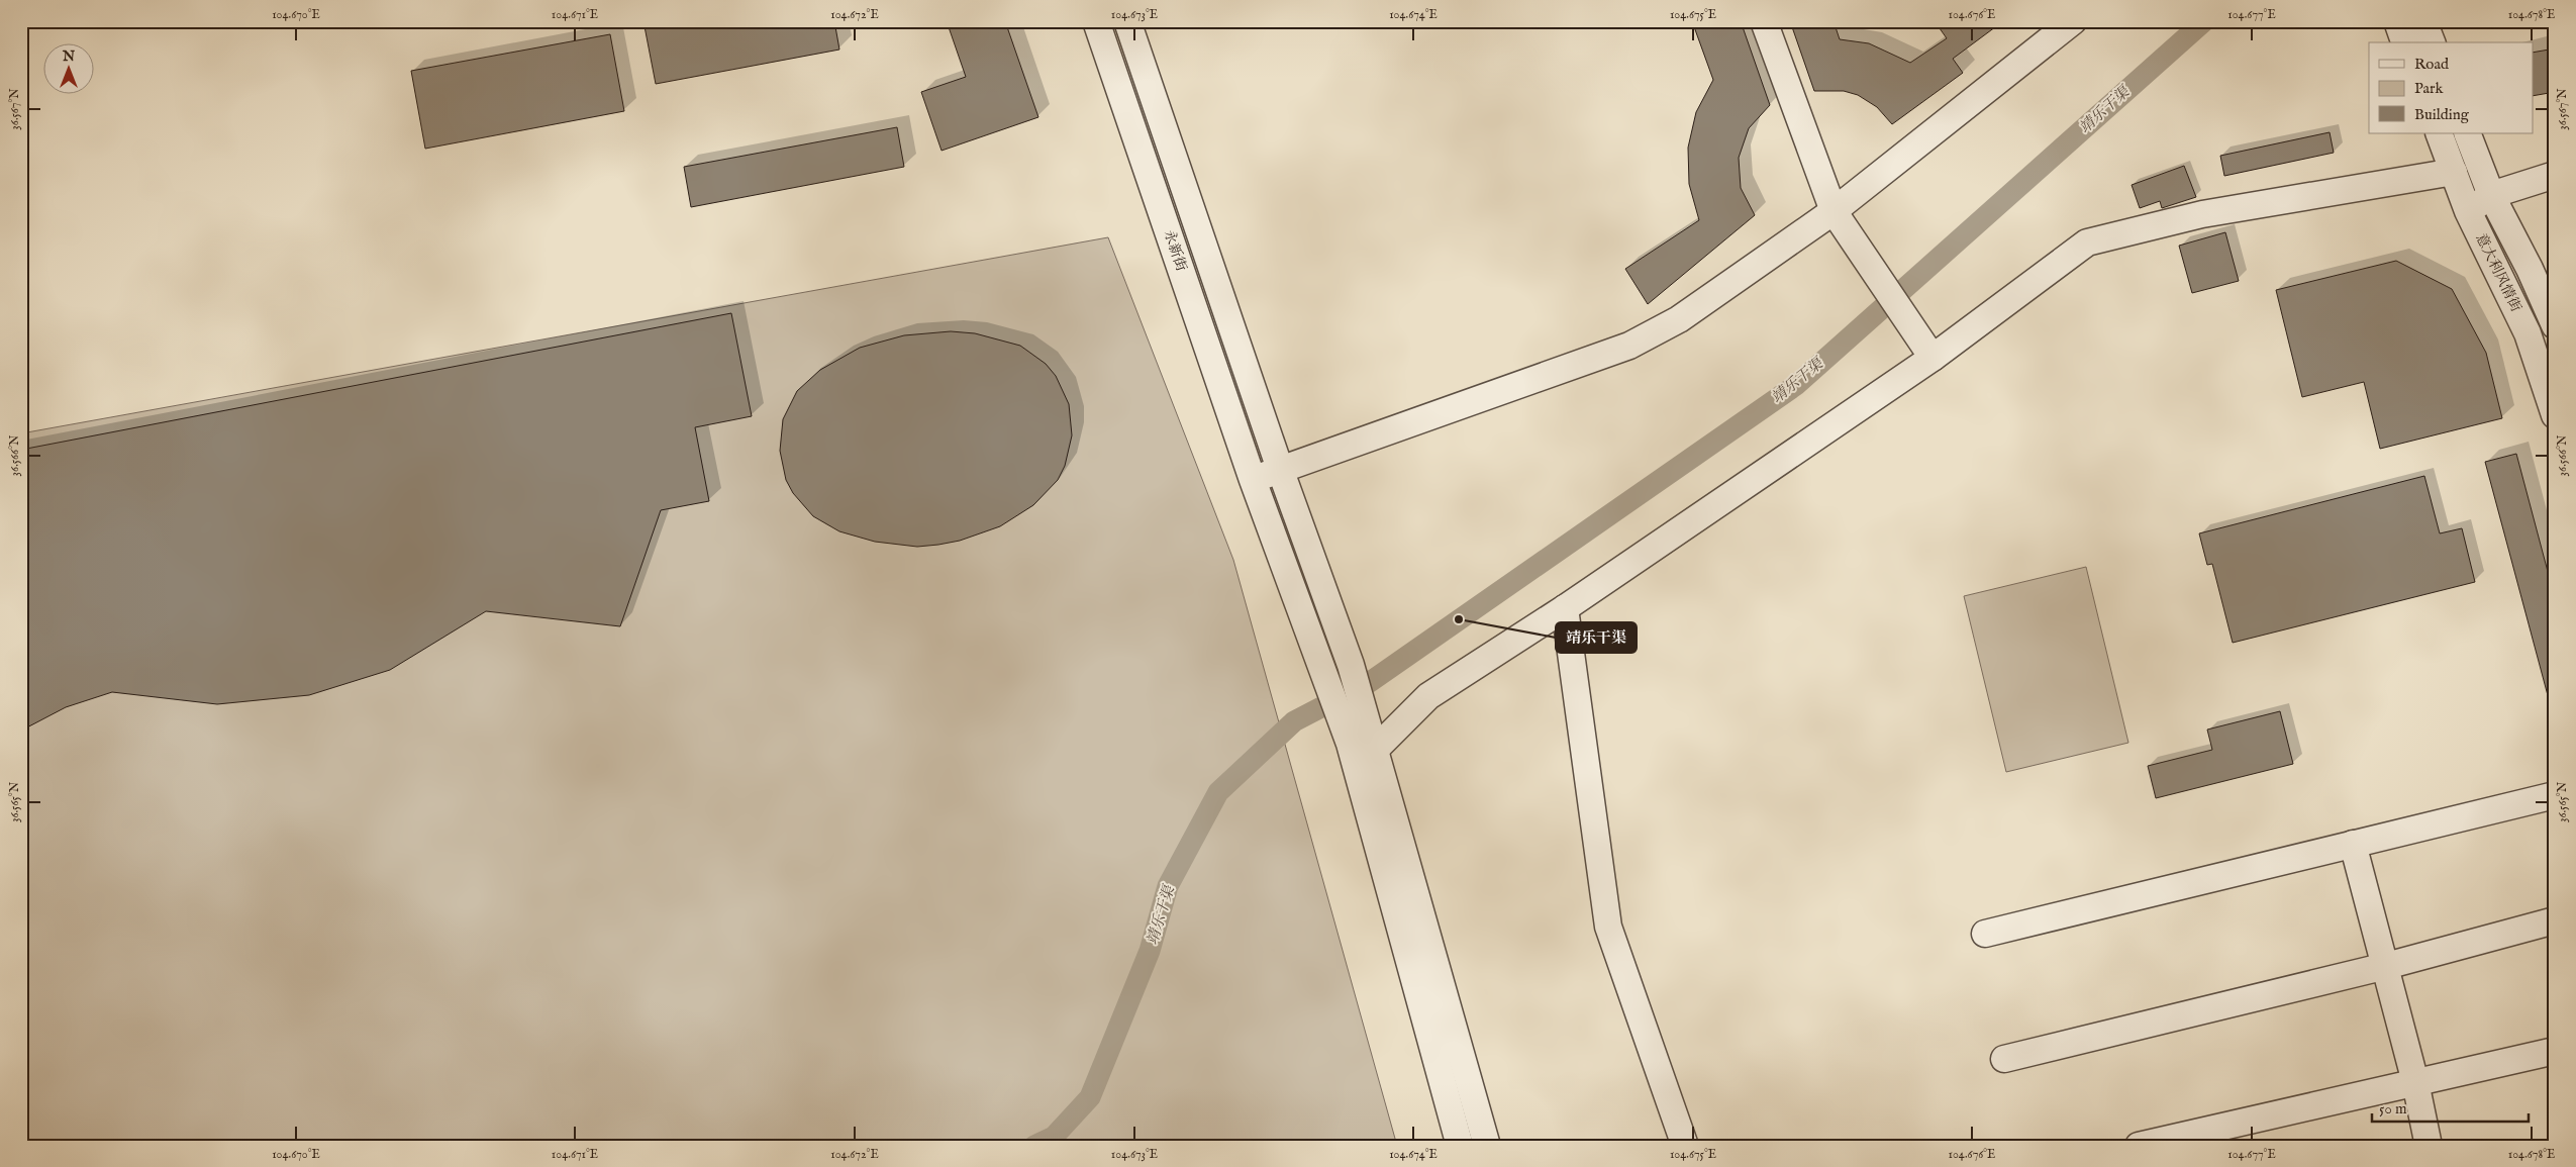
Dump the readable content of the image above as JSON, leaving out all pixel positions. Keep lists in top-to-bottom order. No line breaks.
{"streets":{"street":["永新街","意大利风情街"]},"water":["靖乐干渠"],"places":["靖乐干渠"],"legend":["Road","Park","Building"],"scale_bar":"50 m","north":"top","coordinates":["104.670°E","104.671°E","104.672°E","104.673°E","104.674°E","104.675°E","104.676°E","104.677°E","104.678°E","36.567°N","36.566°N","36.565°N"]}
